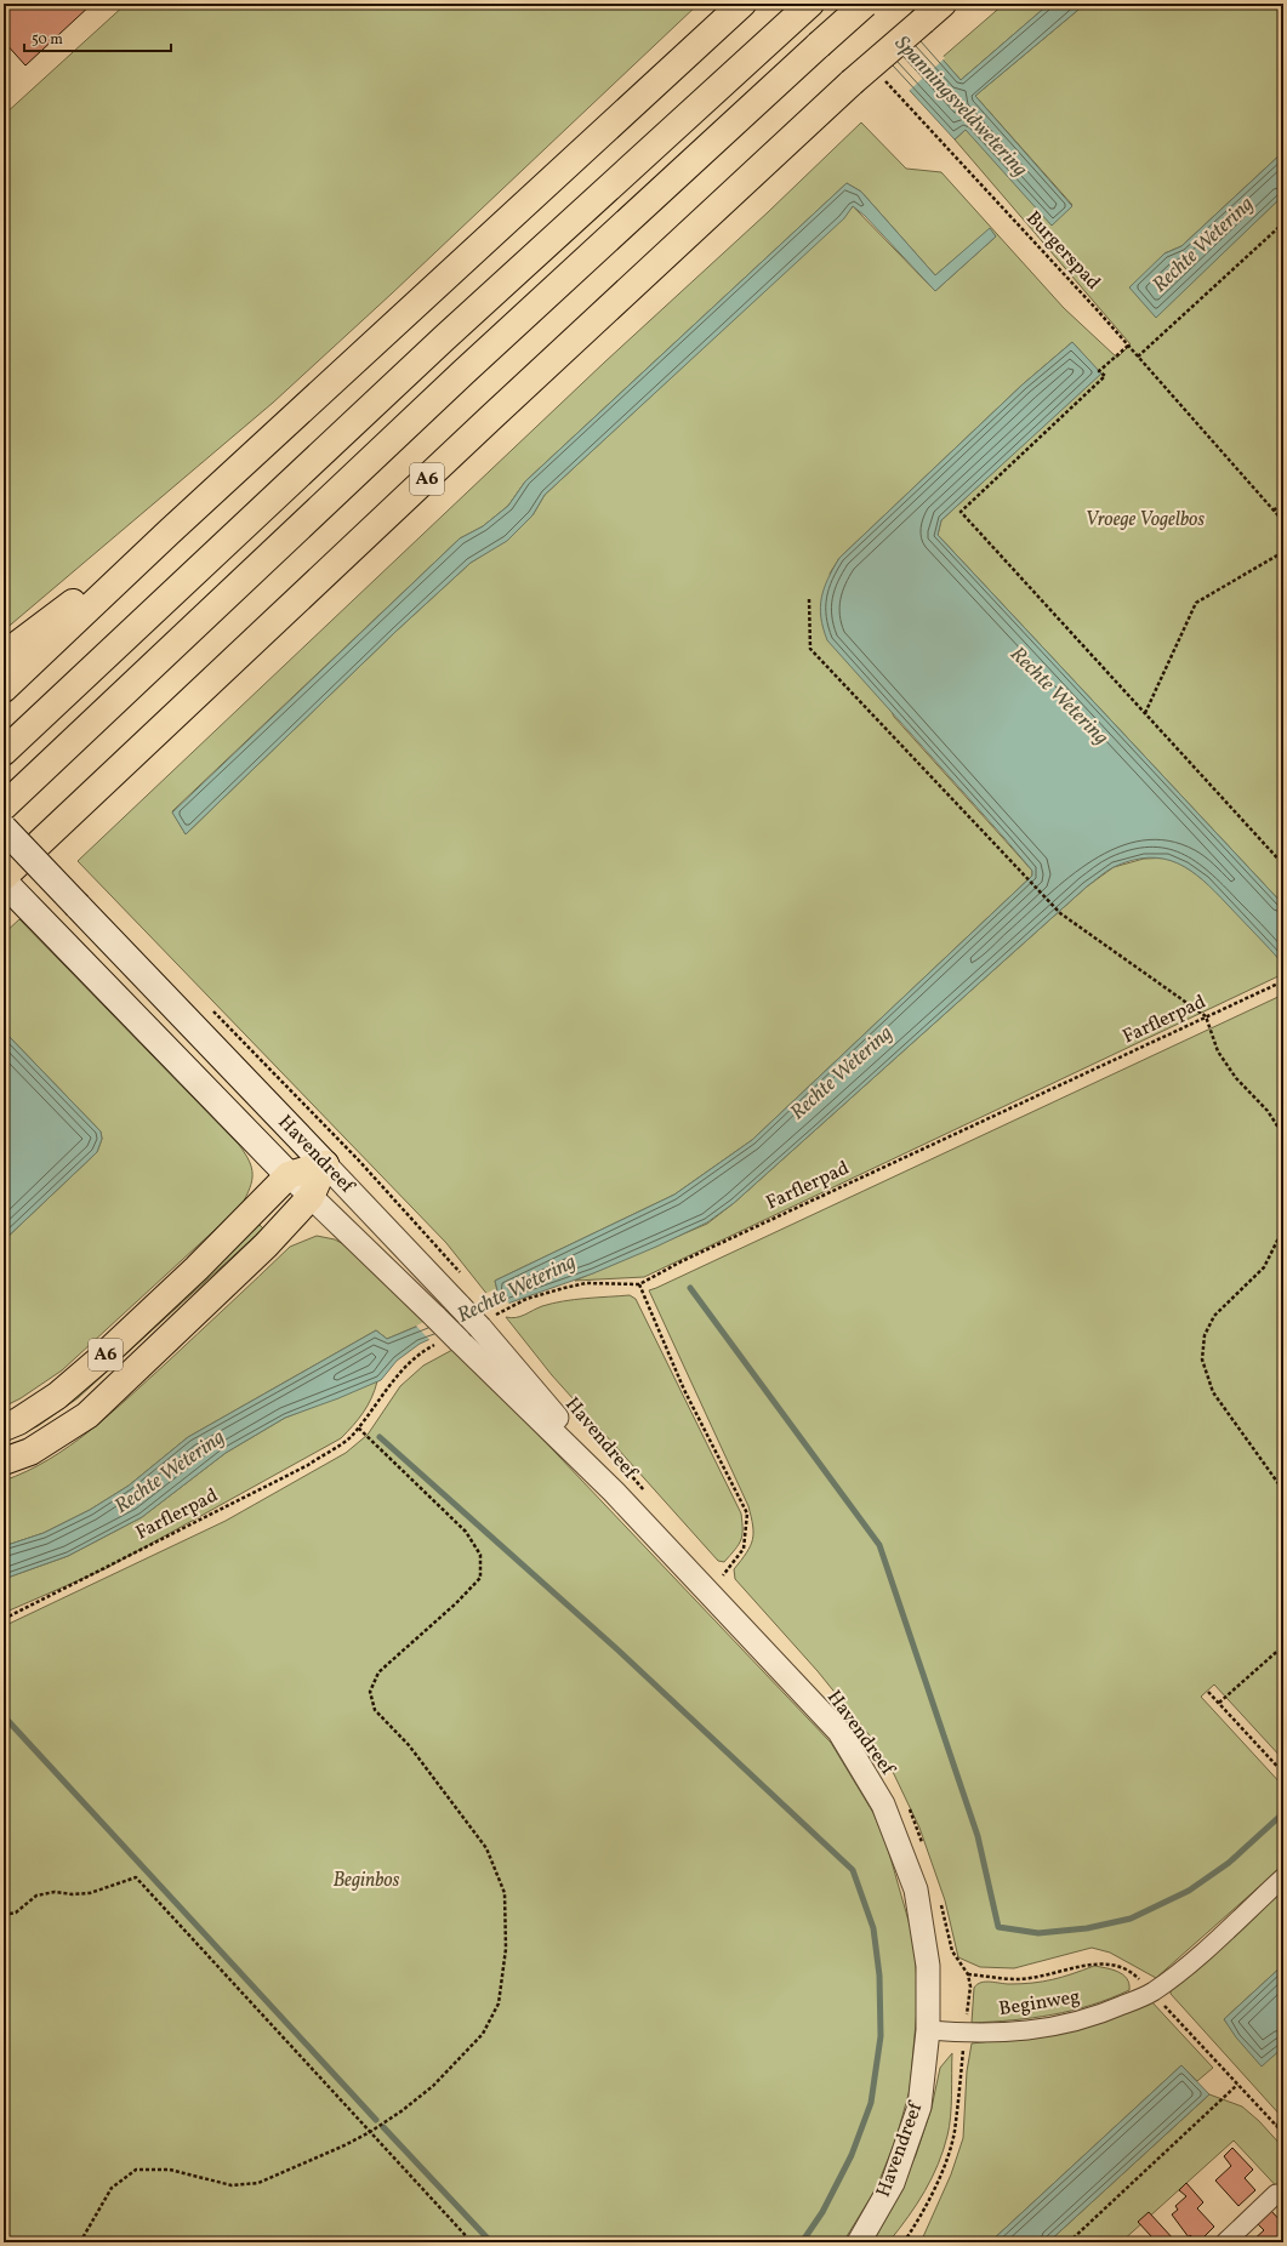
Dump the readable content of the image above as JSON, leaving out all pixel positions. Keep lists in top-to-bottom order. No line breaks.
{"streets":{"highway":["A6"],"main road":["Havendreef"],"street":["Beginweg"],"path":["Burgerspad","Farflerpad"]},"crossings":[["A6","Havendreef"],["Havendreef","Beginweg"]],"water":["Spanningsveldwetering","Rechte Wetering"],"parks":["Vroege Vogelbos","Beginbos"],"scale_bar":"50 m"}
